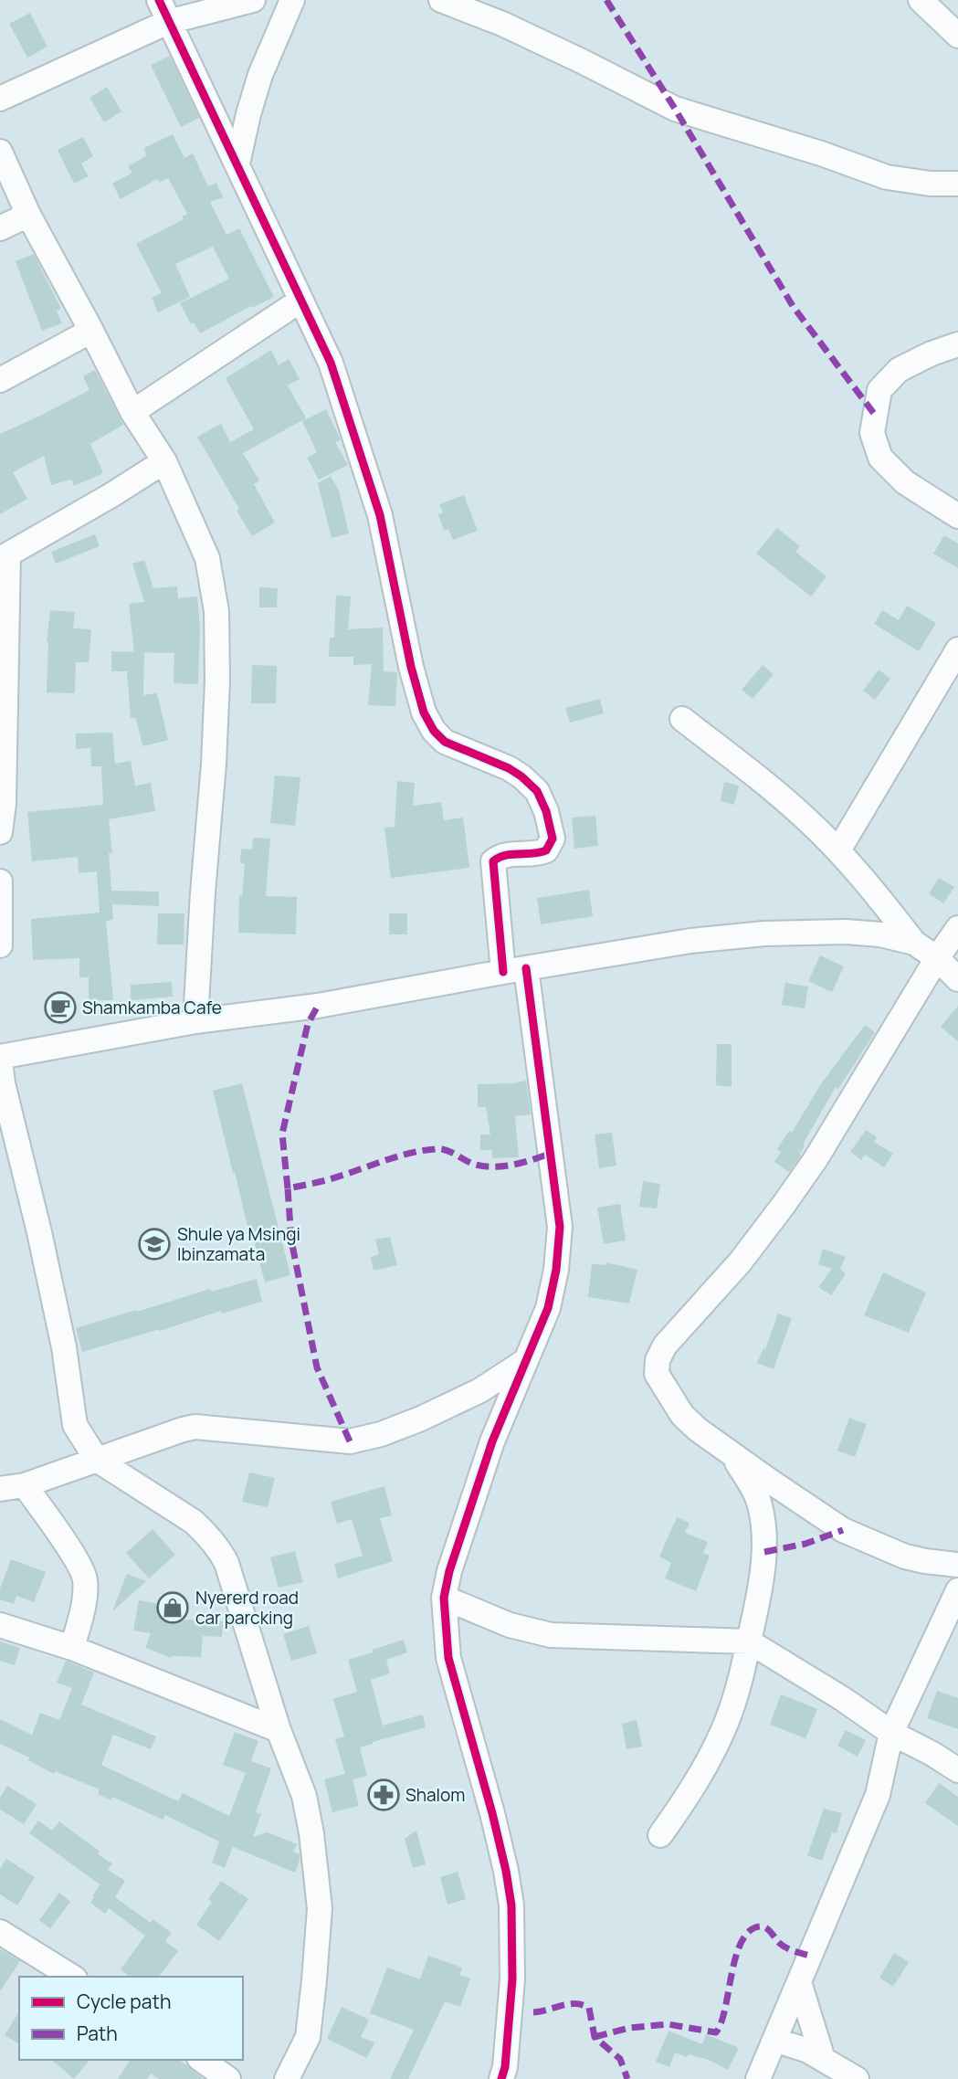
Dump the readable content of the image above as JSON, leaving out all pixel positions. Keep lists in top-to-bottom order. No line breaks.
{"places":{"cafe":["Shamkamba Cafe"],"school or university":["Shule ya Msingi Ibinzamata"],"shop":["Nyererd road car parcking"],"pharmacy":["Shalom"]},"legend":["Cycle path","Path"]}
